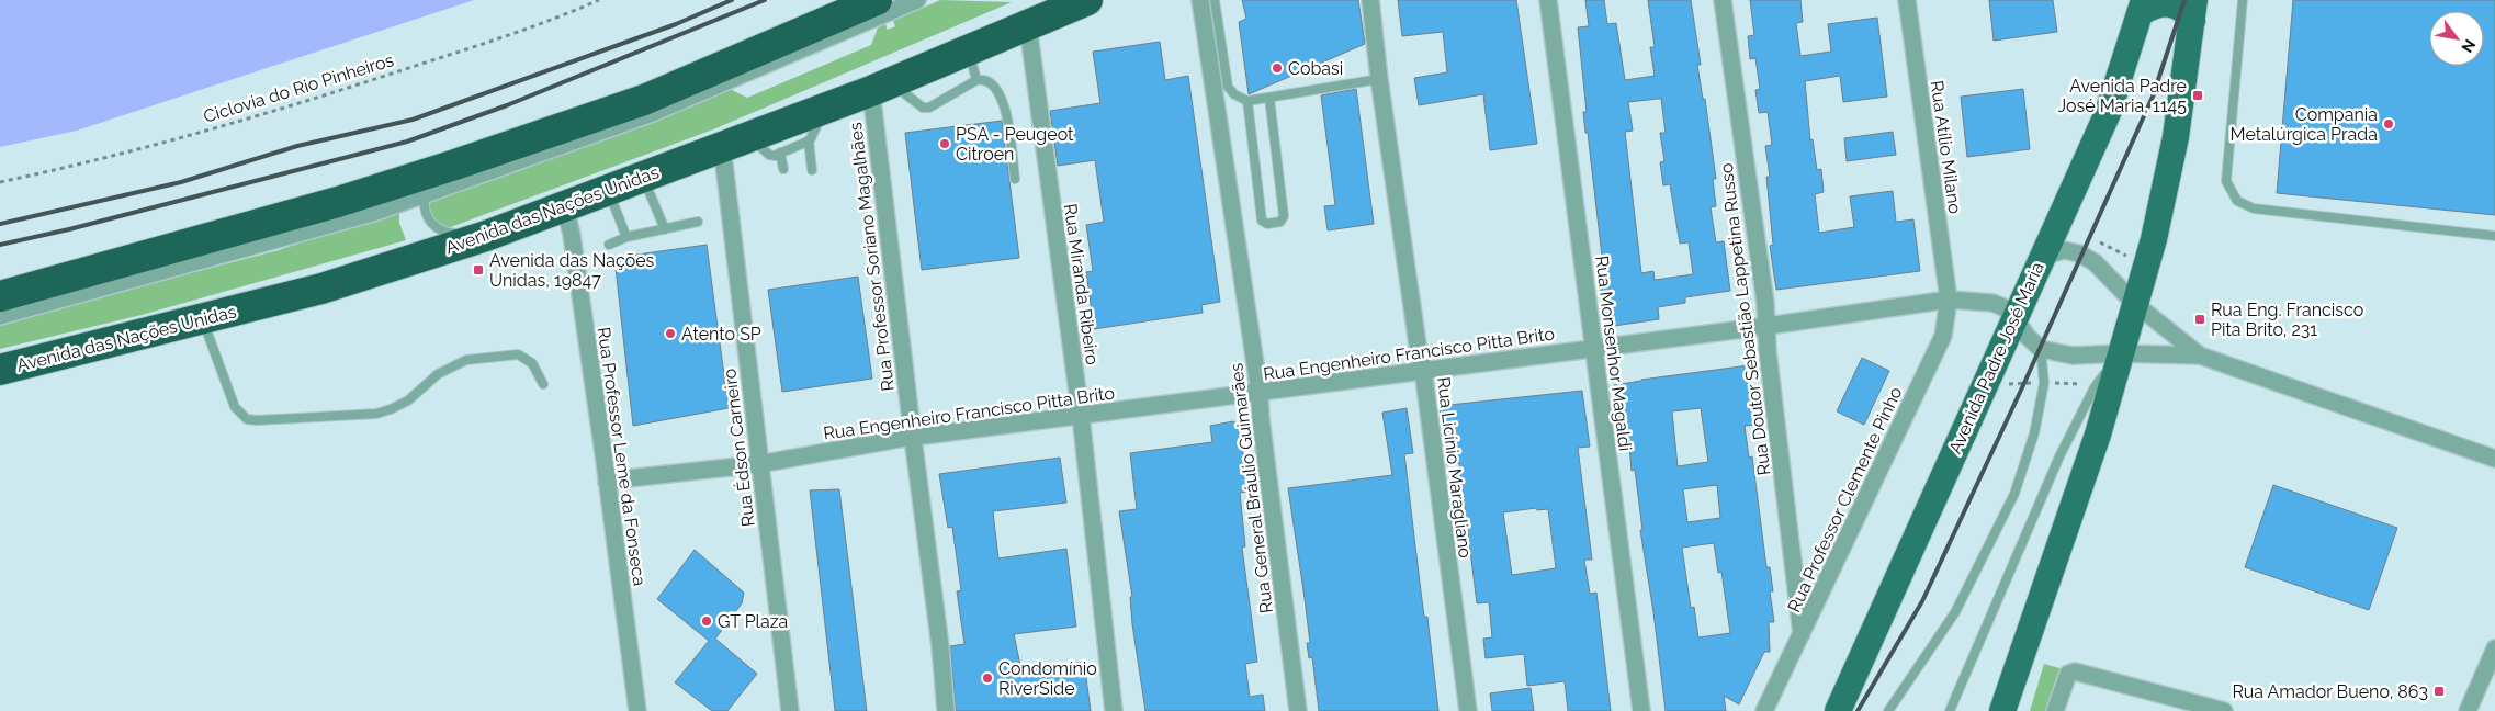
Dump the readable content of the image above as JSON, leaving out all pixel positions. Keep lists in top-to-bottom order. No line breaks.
{"streets":{"highway":["Avenida das Nações Unidas"],"main road":["Avenida Padre José Maria"],"street":["Rua Atílio Milano","Rua Professor Soriano Magalhães","Rua Miranda Ribeiro","Rua Doutor Sebastião Lappetina Russo","Rua Engenheiro Francisco Pitta Brito","Rua Monsenhor Magaldi","Rua Édson Carneiro","Rua Professor Leme da Fonseca","Rua Licínio Maragliano","Rua General Bráulio Guimarães","Rua Professor Clemente Pinho"],"path":["Ciclovia do Rio Pinheiros"]},"crossings":[["Rua Atílio Milano","Rua Engenheiro Francisco Pitta Brito"],["Rua Atílio Milano","Rua Professor Clemente Pinho"],["Avenida das Nações Unidas","Rua Professor Soriano Magalhães"],["Avenida das Nações Unidas","Rua Miranda Ribeiro"],["Avenida das Nações Unidas","Rua Édson Carneiro"],["Avenida das Nações Unidas","Rua Professor Leme da Fonseca"],["Rua Professor Soriano Magalhães","Rua Engenheiro Francisco Pitta Brito"],["Rua Miranda Ribeiro","Rua Engenheiro Francisco Pitta Brito"],["Rua Doutor Sebastião Lappetina Russo","Rua Engenheiro Francisco Pitta Brito"],["Rua Doutor Sebastião Lappetina Russo","Rua Professor Clemente Pinho"],["Rua Engenheiro Francisco Pitta Brito","Rua Monsenhor Magaldi"],["Rua Engenheiro Francisco Pitta Brito","Avenida Padre José Maria"],["Rua Engenheiro Francisco Pitta Brito","Rua Édson Carneiro"],["Rua Engenheiro Francisco Pitta Brito","Rua Professor Leme da Fonseca"],["Rua Engenheiro Francisco Pitta Brito","Rua Licínio Maragliano"],["Rua Engenheiro Francisco Pitta Brito","Rua General Bráulio Guimarães"],["Rua Engenheiro Francisco Pitta Brito","Rua Professor Clemente Pinho"]],"places":{"other":["Cobasi","Compania Metalúrgica Prada","PSA - Peugeot Citroen","Atento SP","GT Plaza","Condomínio RiverSide"],"transit":["Avenida Padre José Maria, 1145","Avenida das Nações Unidas, 19847","Rua Eng. Francisco Pita Brito, 231","Rua Amador Bueno, 863"]},"north":"bottom right"}
